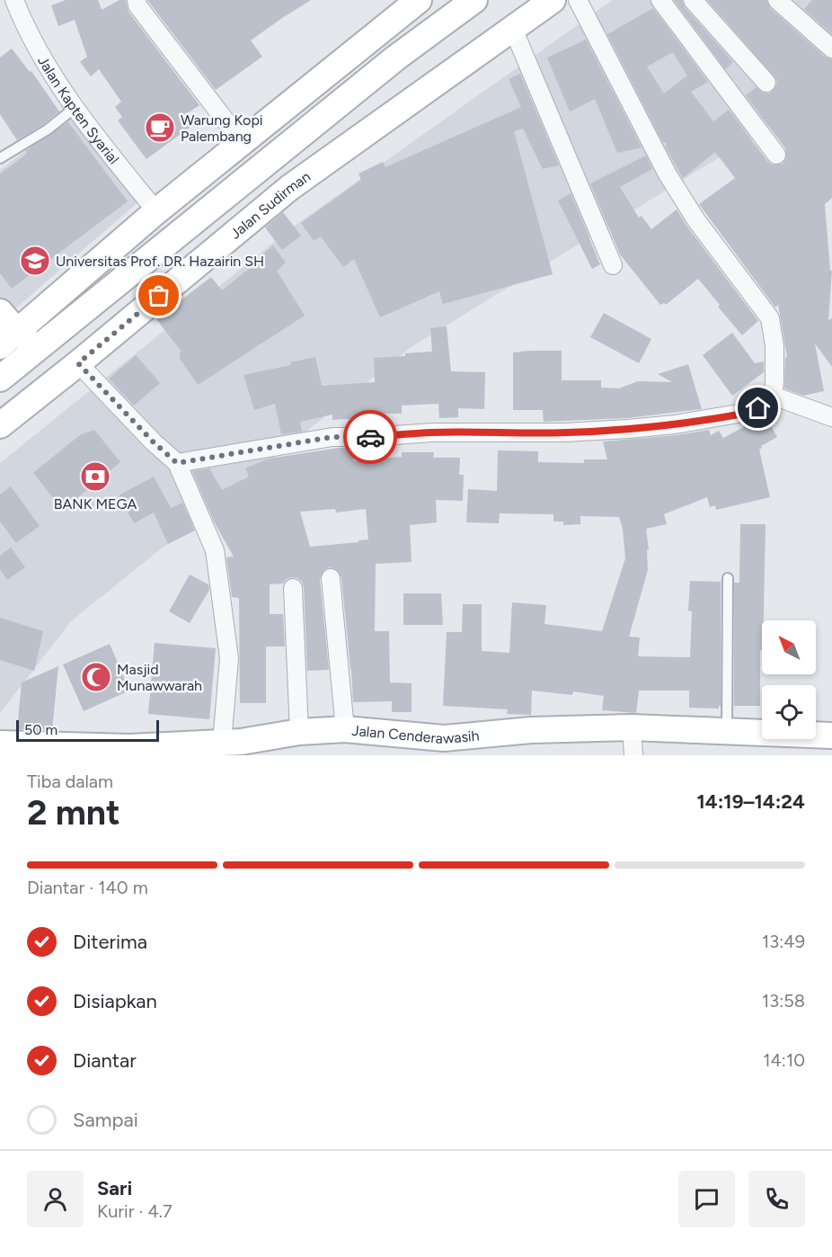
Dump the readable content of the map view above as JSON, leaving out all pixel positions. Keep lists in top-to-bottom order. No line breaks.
{"streets":{"main road":["Jalan Sudirman","Jalan Cenderawasih"],"street":["Jalan Kapten Syarial"]},"places":{"cafe":["Warung Kopi Palembang"],"school or university":["Universitas Prof. DR. Hazairin SH"],"bank":["BANK MEGA"],"mosque":["Masjid Munawwarah"]},"scale_bar":"50 m","north":"top left","page":{"scale":"50 m","heading":["2 mnt","Tiba dalam","14:19–14:24"],"panel":["Sari","Kurir · 4.7"],"bar":"Diantar · 140 m","list":[["Diterima","13:49"],["Disiapkan","13:58"],["Diantar","14:10"],"Sampai"]}}
